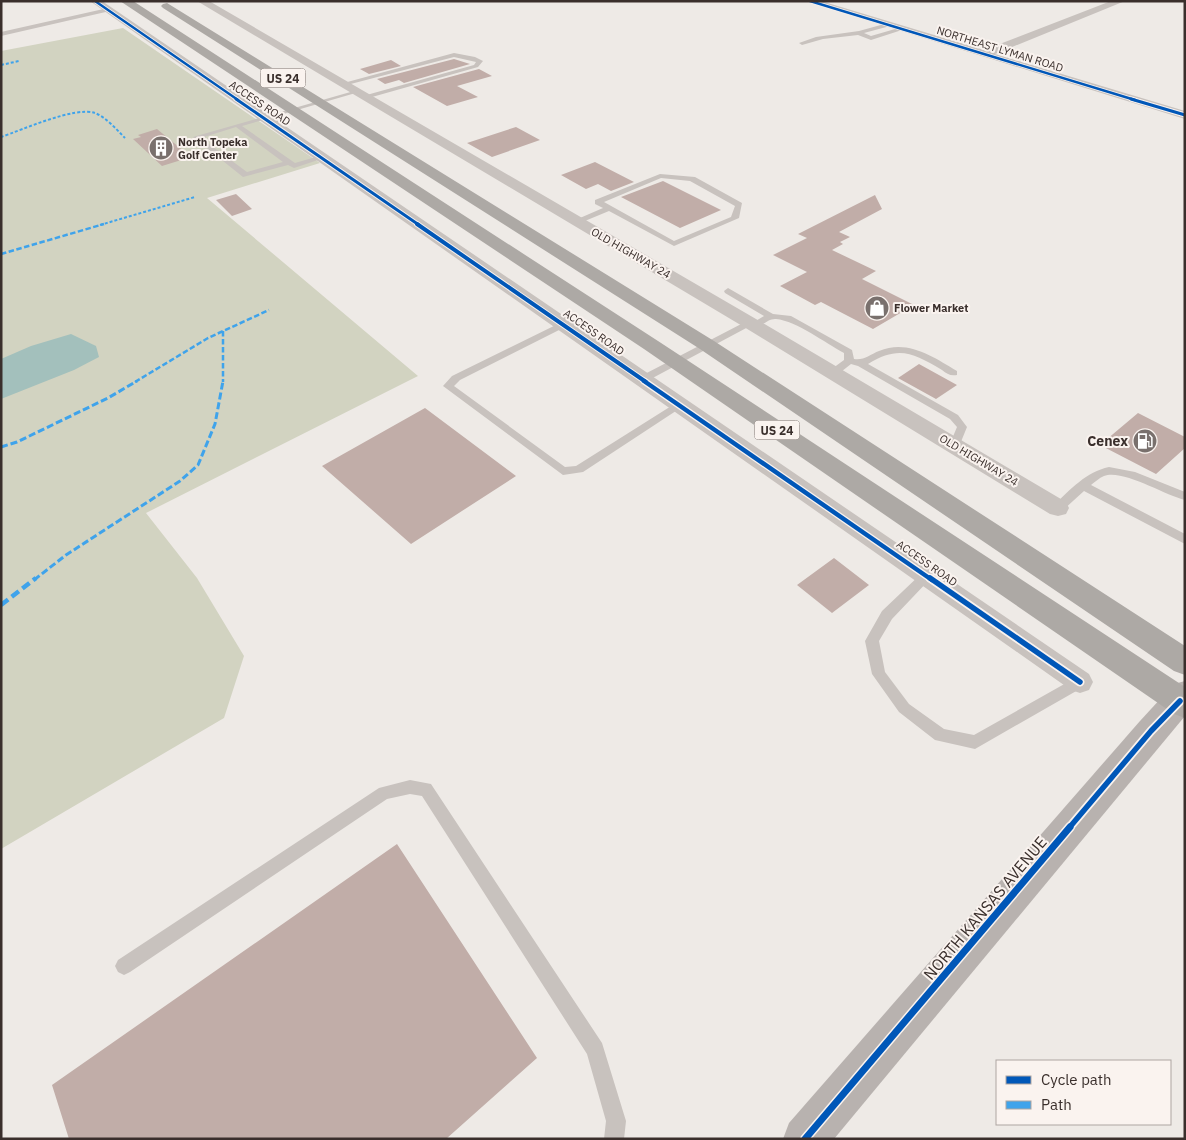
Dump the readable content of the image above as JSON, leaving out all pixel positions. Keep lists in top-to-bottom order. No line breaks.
{"streets":{"highway":["US 24"],"street":["NORTHEAST LYMAN ROAD","ACCESS ROAD","OLD HIGHWAY 24","NORTH KANSAS AVENUE"]},"crossings":[["US 24","NORTH KANSAS AVENUE"]],"places":{"building":["North Topeka Golf Center"],"shop":["Flower Market"],"fuel station":["Cenex"]},"legend":["Cycle path","Path"]}
